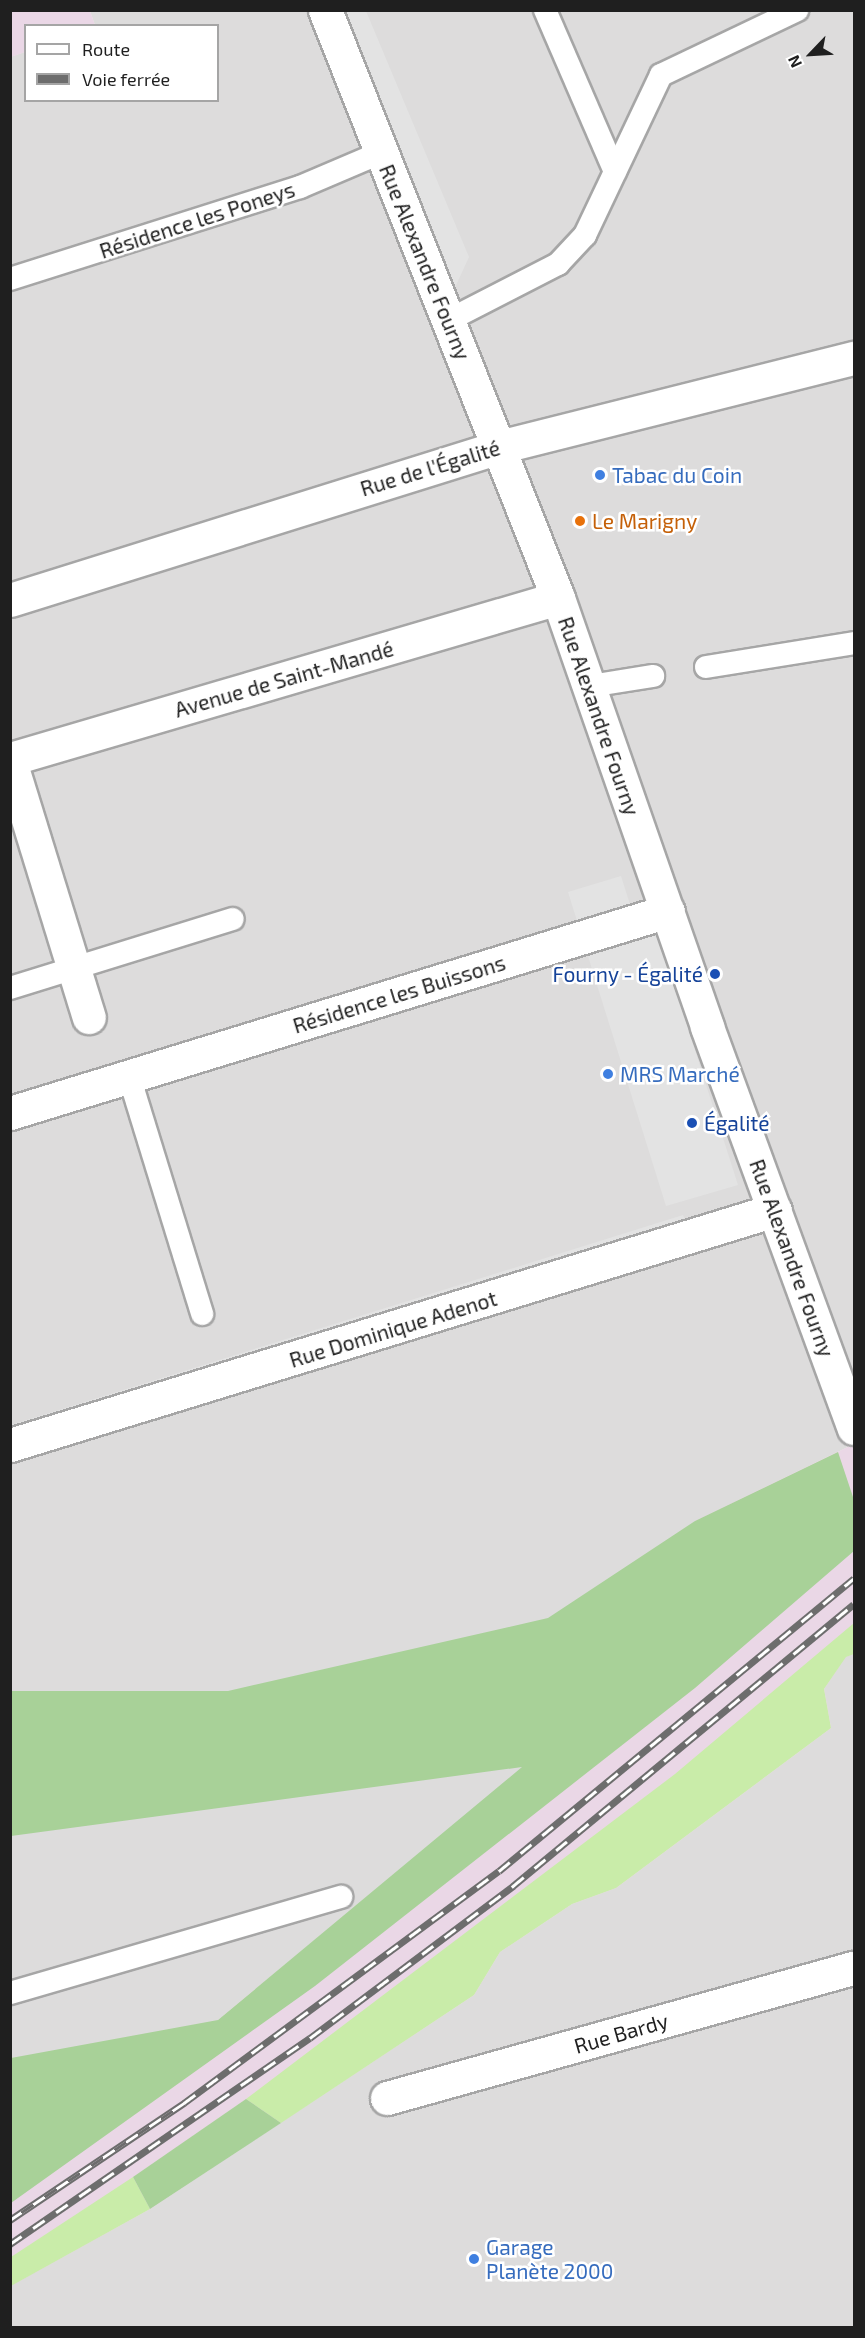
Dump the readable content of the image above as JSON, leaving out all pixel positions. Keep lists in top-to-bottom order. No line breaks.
{"streets":{"street":["Rue Alexandre Fourny","Rue de l'Égalité","Avenue de Saint-Mandé","Résidence les Buissons","Rue Dominique Adenot","Rue Bardy"],"lane":["Résidence les Poneys"]},"crossings":[["Résidence les Poneys","Rue Alexandre Fourny"],["Rue Alexandre Fourny","Rue de l'Égalité"],["Rue Alexandre Fourny","Avenue de Saint-Mandé"],["Rue Alexandre Fourny","Résidence les Buissons"],["Rue Alexandre Fourny","Rue Dominique Adenot"]],"places":["Tabac du Coin","Le Marigny","Fourny - Égalité","MRS Marché","Égalité","Garage Planète 2000"],"legend":["Route","Voie ferrée"],"north":"bottom left"}
